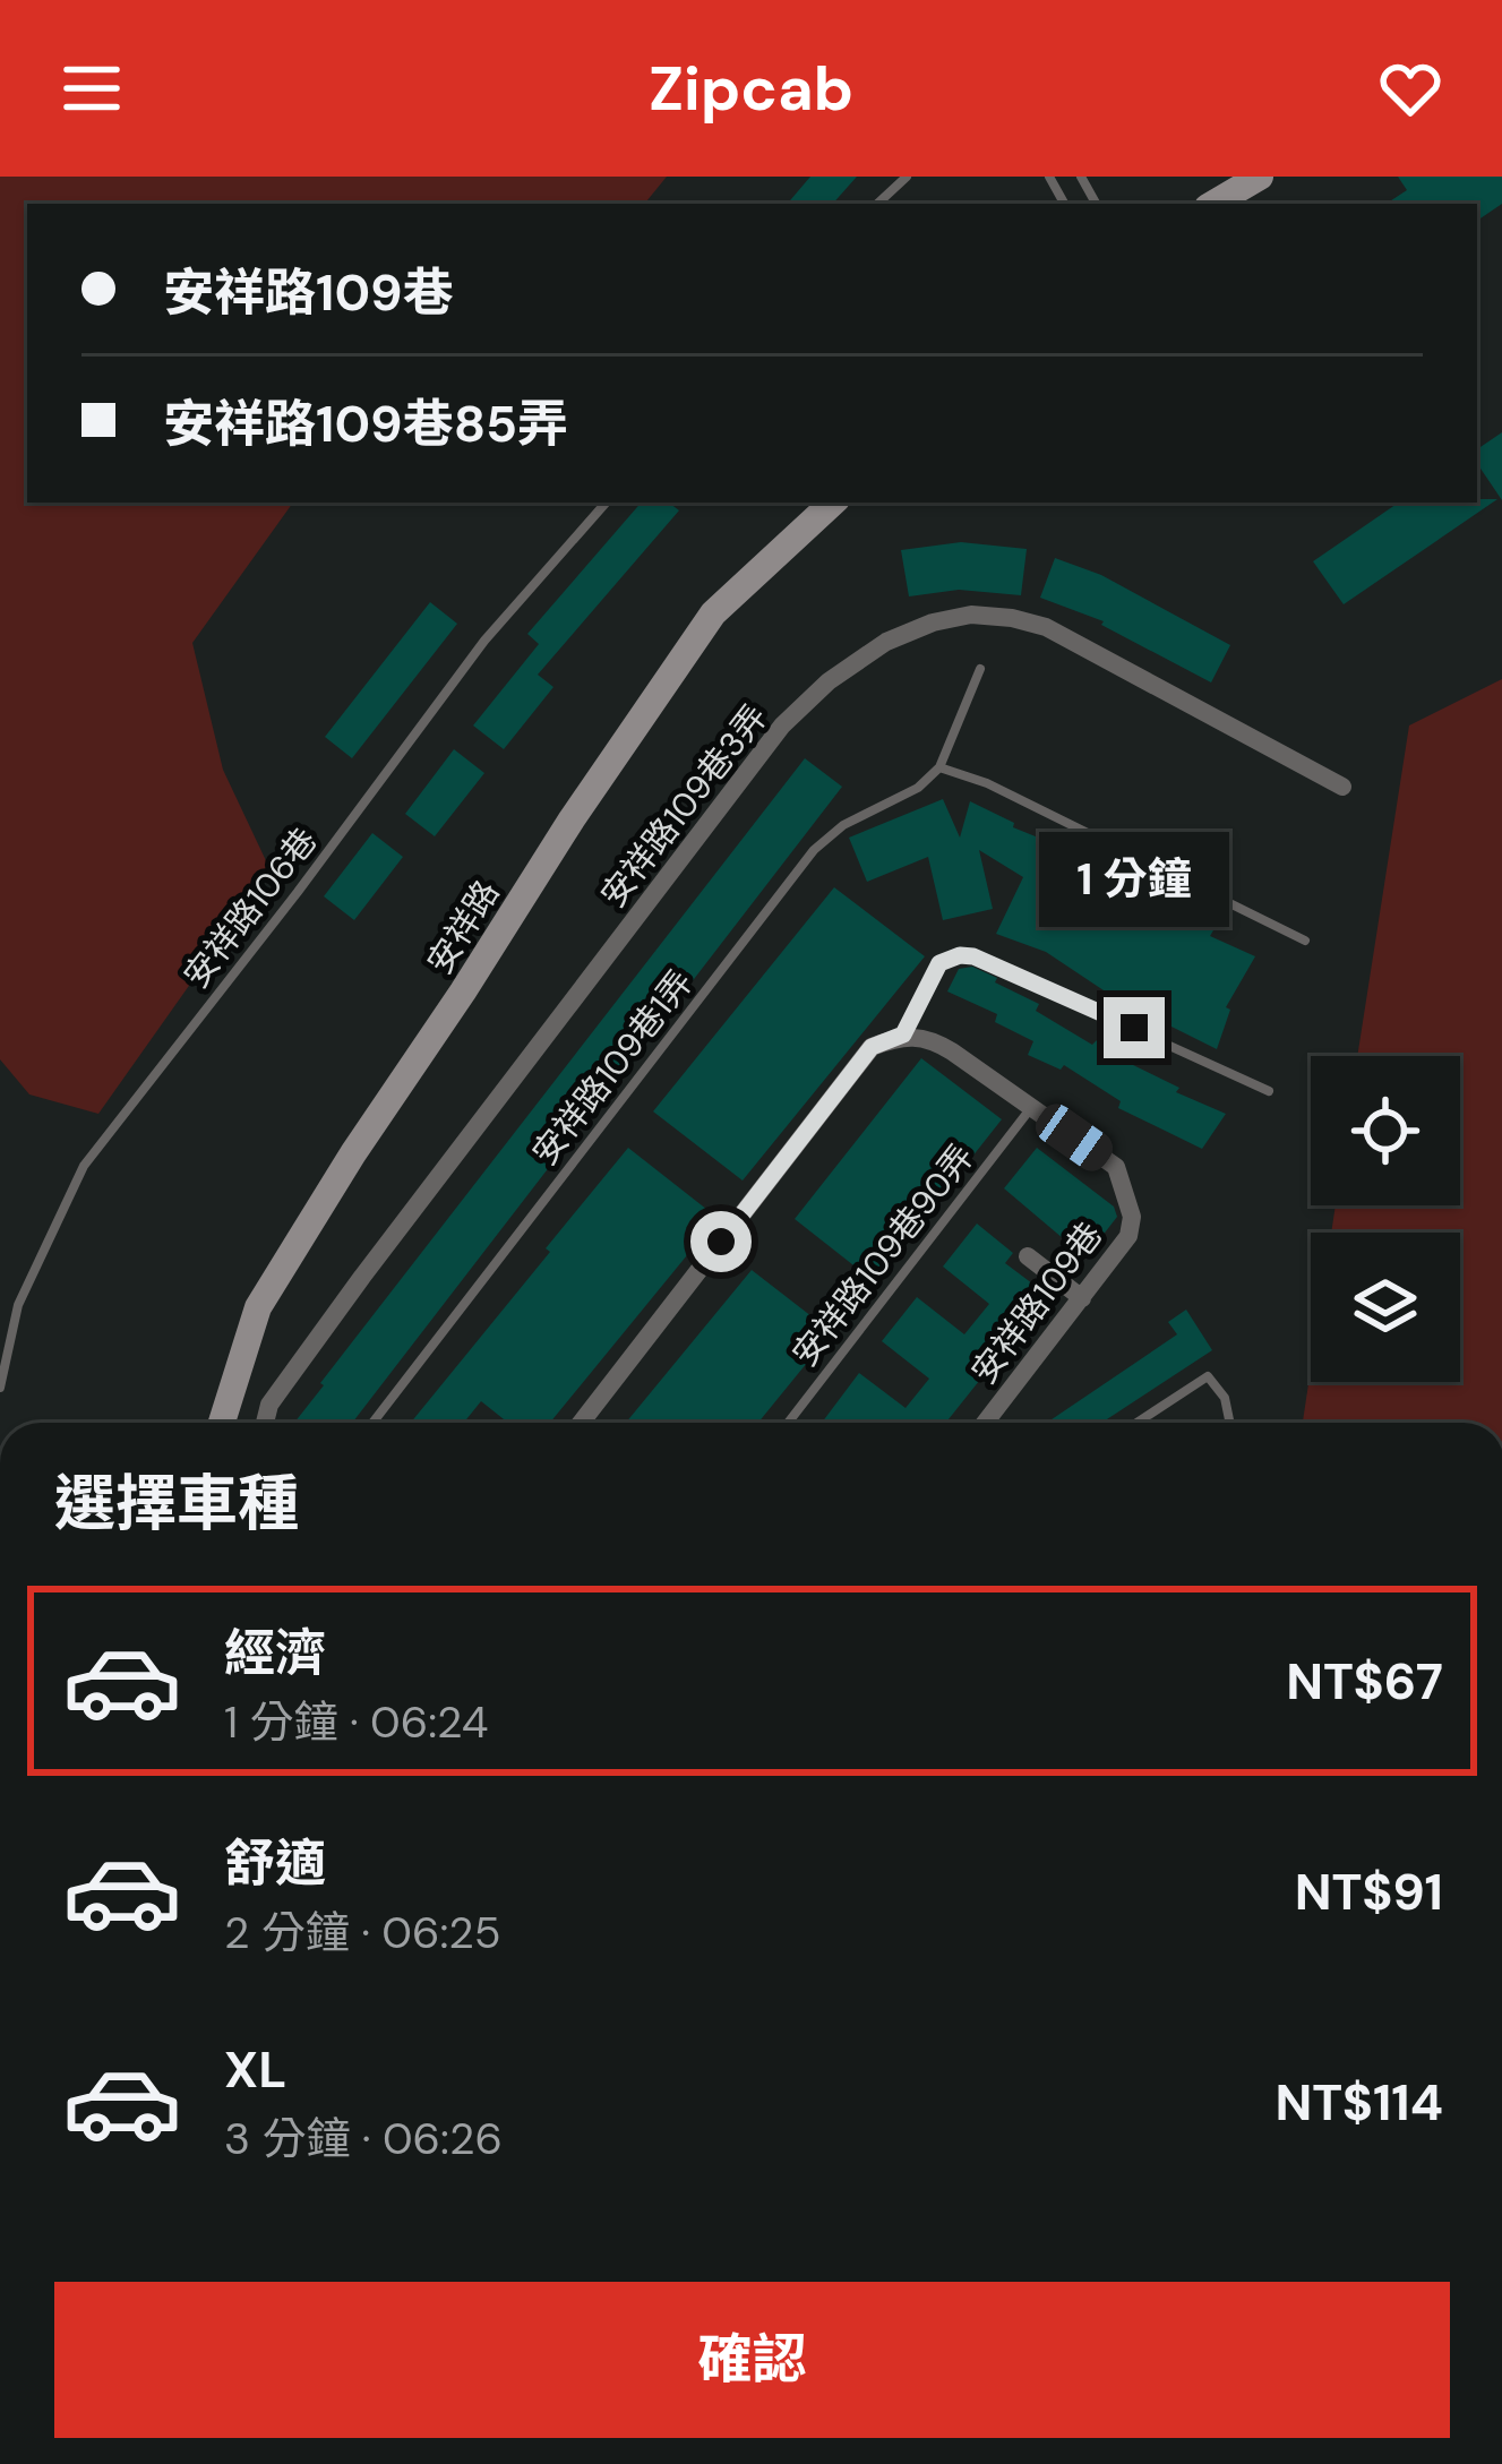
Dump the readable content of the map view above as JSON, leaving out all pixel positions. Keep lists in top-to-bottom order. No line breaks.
{"streets":{"street":["安祥路109巷3弄","安祥路","安祥路109巷"],"lane":["安祥路106巷","安祥路109巷1弄","安祥路109巷90弄"]},"crossings":[["安祥路109巷90弄","安祥路109巷"]],"page":{"header":"Zipcab","banner":["安祥路109巷","安祥路109巷85弄"],"bubble":"1 分鐘","heading":"選擇車種","list":[{"name":"經濟","note":"1 分鐘 · 06:24","value":"NT$67"},{"name":"舒適","note":"2 分鐘 · 06:25","value":"NT$91"},{"name":"XL","note":"3 分鐘 · 06:26","value":"NT$114"}],"buttons":"確認"}}
